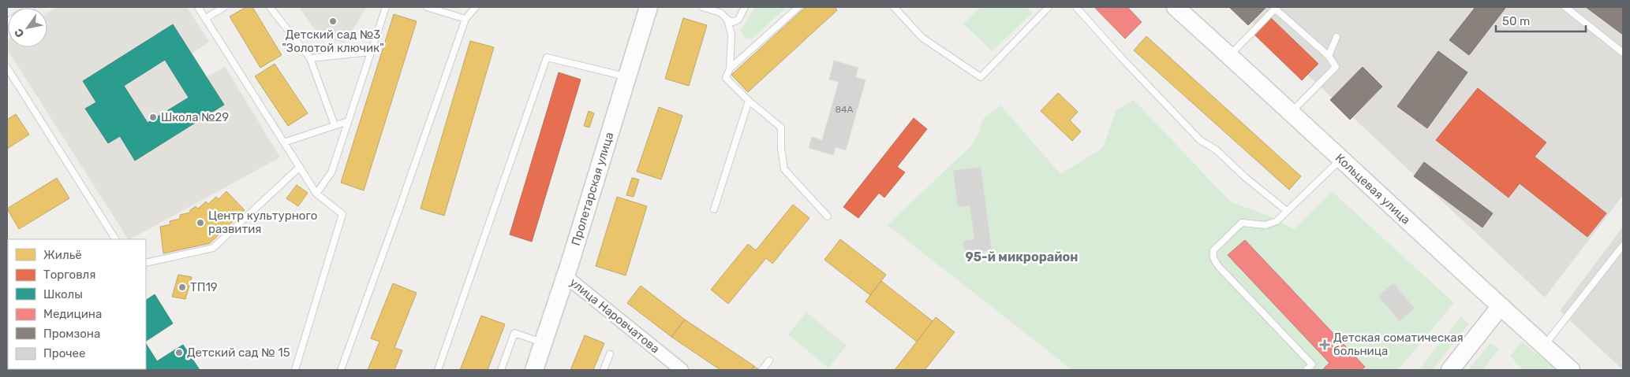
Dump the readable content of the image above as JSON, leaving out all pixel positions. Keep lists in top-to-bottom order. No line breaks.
{"streets":{"main road":["Пролетарская улица","Кольцевая улица"],"street":["улица Наровчатова"]},"crossings":[["Пролетарская улица","улица Наровчатова"]],"districts":["95-й микрорайон"],"places":{"other":["Детский сад №3 \"Золотой ключик\"","Школа №29","Центр культурного развития","ТП19","Детский сад № 15"],"health":["Детская соматическая больница"]},"house_numbers":["84А"],"legend":["Жильё","Торговля","Школы","Медицина","Промзона","Прочее"],"scale_bar":"50 m","north":"bottom left"}
